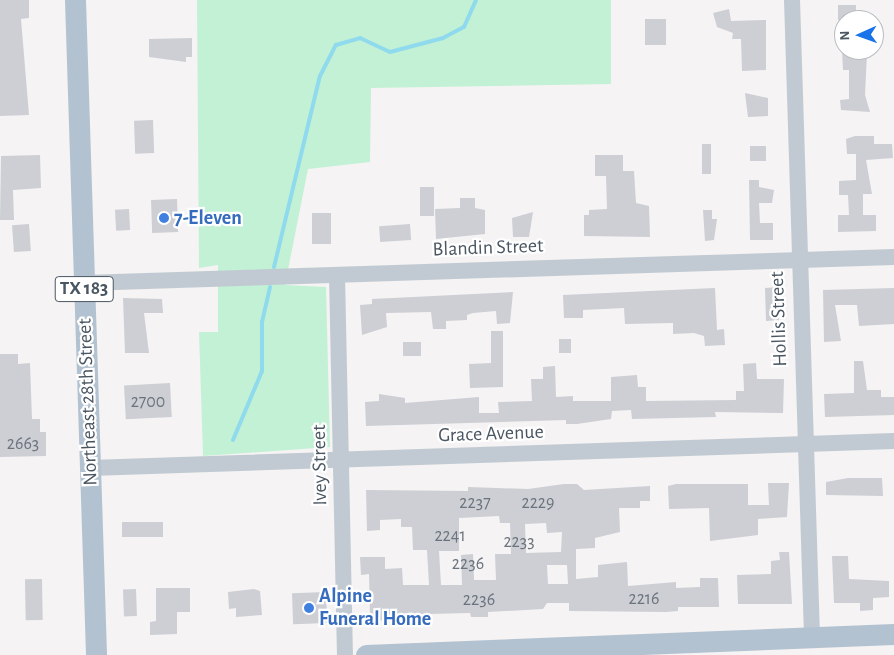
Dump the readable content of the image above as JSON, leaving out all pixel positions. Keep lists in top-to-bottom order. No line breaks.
{"streets":{"main road":["TX 183","Northeast 28th Street"],"street":["Blandin Street","Hollis Street","Grace Avenue","Ivey Street"]},"crossings":[["Blandin Street","Hollis Street"],["Blandin Street","Northeast 28th Street"],["Blandin Street","Ivey Street"],["Hollis Street","Grace Avenue"],["Northeast 28th Street","Grace Avenue"],["Grace Avenue","Ivey Street"]],"places":["7-Eleven","Alpine Funeral Home"],"house_numbers":["2700","2663","2237","2229","2241","2233","2236","2216","2236"],"north":"left"}
